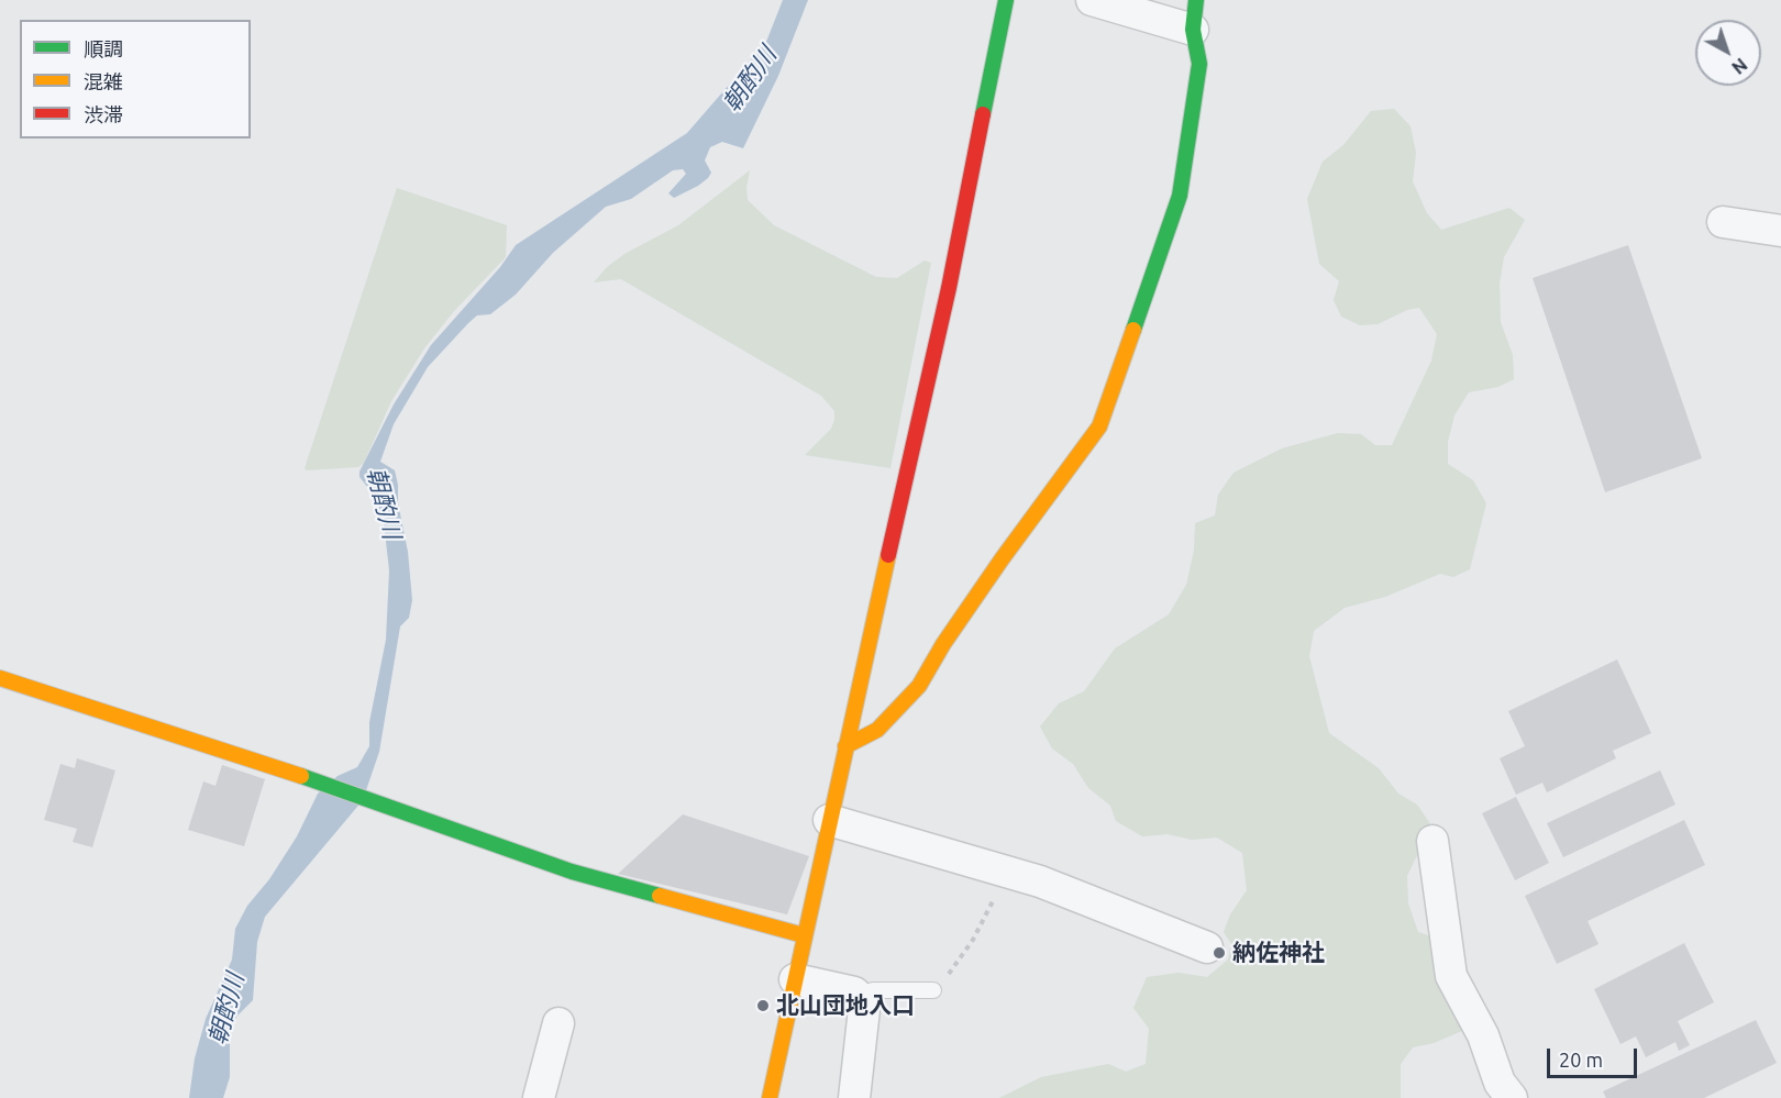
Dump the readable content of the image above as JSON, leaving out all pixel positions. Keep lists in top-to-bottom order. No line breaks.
{"water":["朝酌川"],"places":["納佐神社","北山団地入口"],"legend":["順調","混雑","渋滞"],"scale_bar":"20 m","north":"bottom right"}
